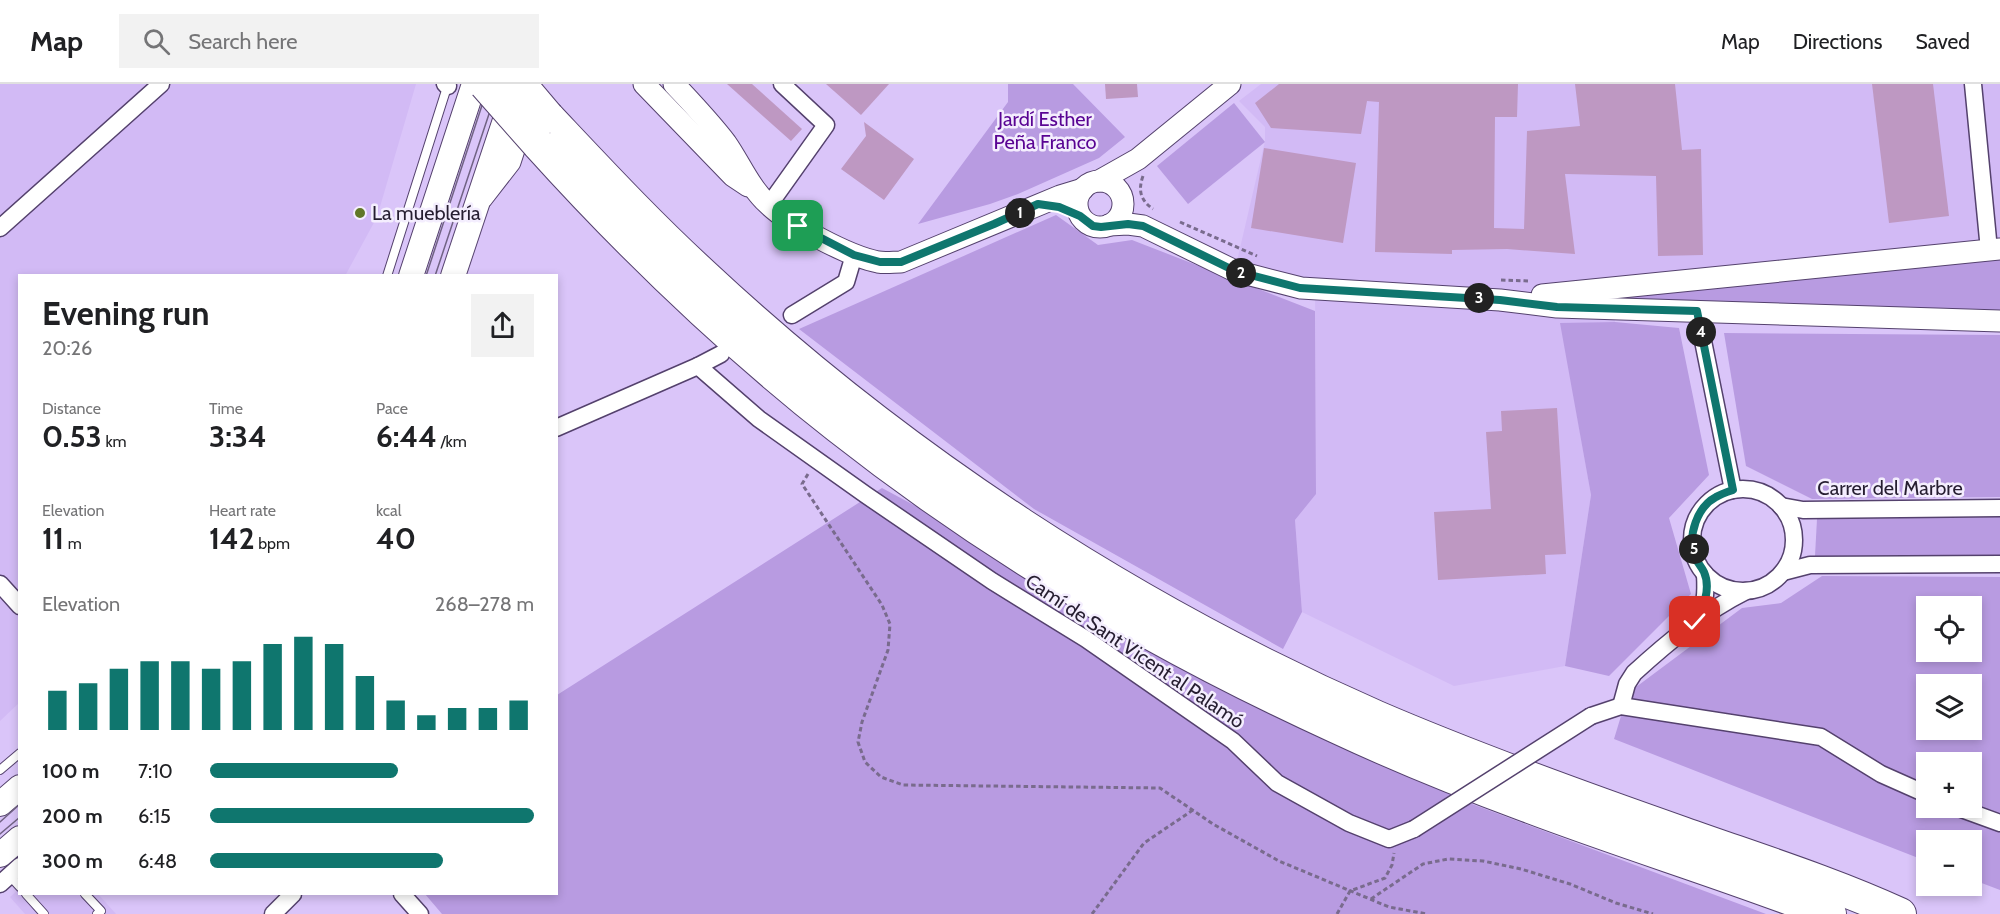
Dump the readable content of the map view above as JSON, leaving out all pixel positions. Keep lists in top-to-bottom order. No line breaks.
{"streets":{"street":["Carrer del Marbre","Camí de Sant Vicent al Palamó"]},"parks":["Jardí Esther Peña Franco"],"places":["La mueblería"],"page":{"header":"Map","search":"Search here","nav":["Map","Directions","Saved"],"pins":["1","2","3","4","5"],"heading":["Evening run","20:26"],"stats":[["Distance","0.53 km"],["Time","3:34"],["Pace","6:44 /km"],["Elevation","11 m"],["Heart rate","142 bpm"],["kcal","40"]],"chart":["Elevation","268–278 m"],"map_buttons":["+","−"],"list":[{"name":"100 m","note":"7:10"},{"name":"200 m","note":"6:15"},{"name":"300 m","note":"6:48"}]}}
